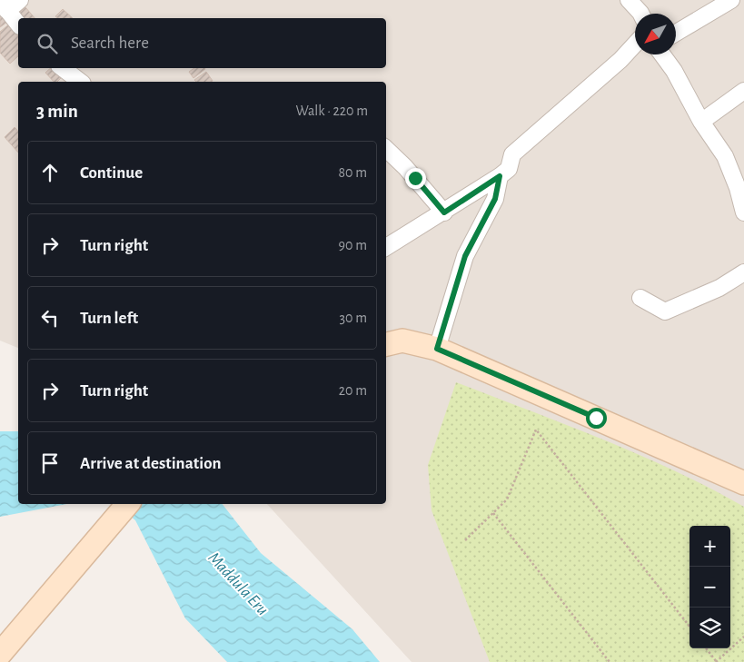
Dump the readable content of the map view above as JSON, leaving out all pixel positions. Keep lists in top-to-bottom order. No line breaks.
{"water":["Maddula Eru"],"north":"bottom left","page":{"search":"Search here","heading":["3 min","Walk · 220 m"],"list":[["Continue","80 m"],["Turn right","90 m"],["Turn left","30 m"],["Turn right","20 m"],"Arrive at destination"],"map_buttons":["+","−"]}}
